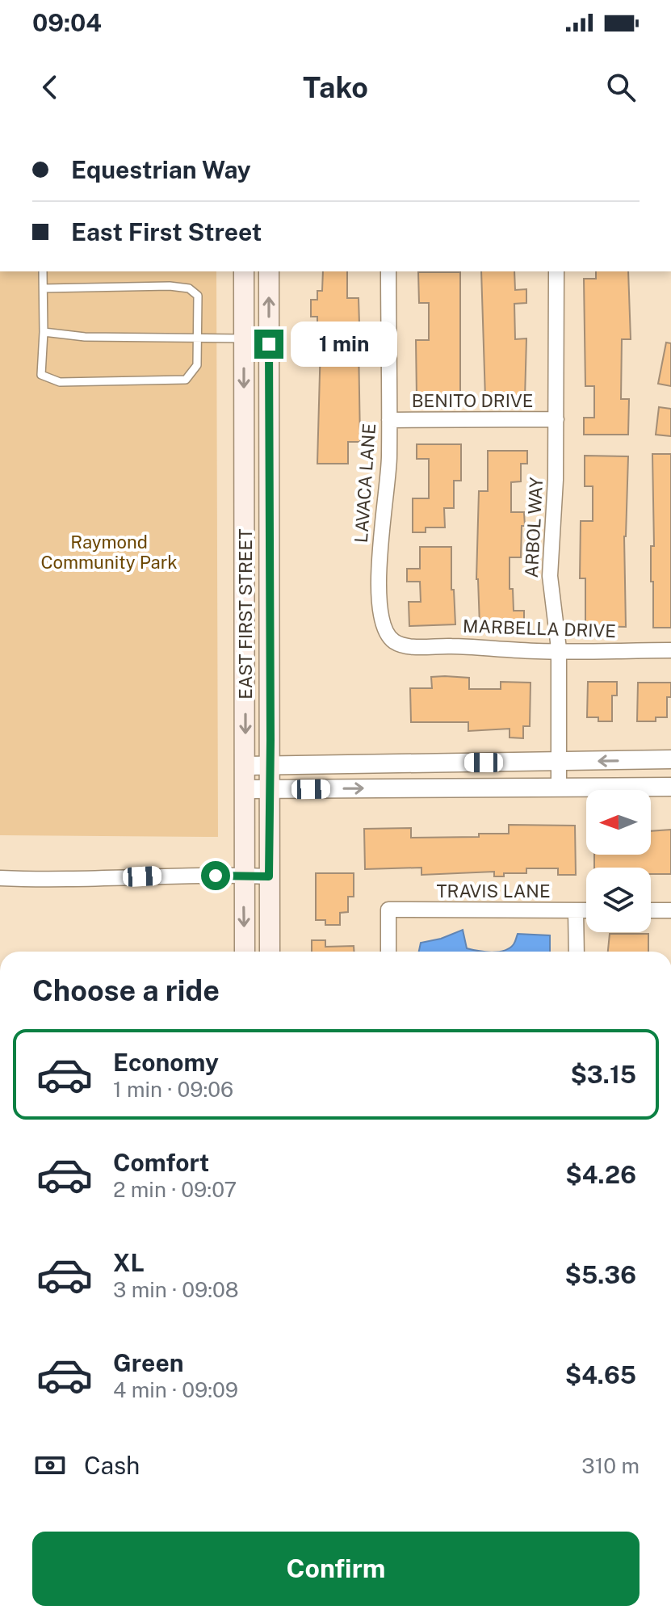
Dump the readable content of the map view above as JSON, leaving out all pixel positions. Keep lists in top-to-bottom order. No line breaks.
{"streets":{"main road":["EAST FIRST STREET"],"street":["BENITO DRIVE","LAVACA LANE","ARBOL WAY","MARBELLA DRIVE","TRAVIS LANE"]},"crossings":[["BENITO DRIVE","LAVACA LANE"],["BENITO DRIVE","ARBOL WAY"],["LAVACA LANE","MARBELLA DRIVE"],["ARBOL WAY","MARBELLA DRIVE"]],"parks":["Raymond Community Park"],"north":"left","page":{"status":"09:04","header":"Tako","banner":["Equestrian Way","East First Street"],"bubble":"1 min","heading":"Choose a ride","list":[{"name":"Economy","note":"1 min · 09:06","value":"$3.15"},{"name":"Comfort","note":"2 min · 09:07","value":"$4.26"},{"name":"XL","note":"3 min · 09:08","value":"$5.36"},{"name":"Green","note":"4 min · 09:09","value":"$4.65"}],"pay":["Cash","310 m"],"buttons":"Confirm"}}
